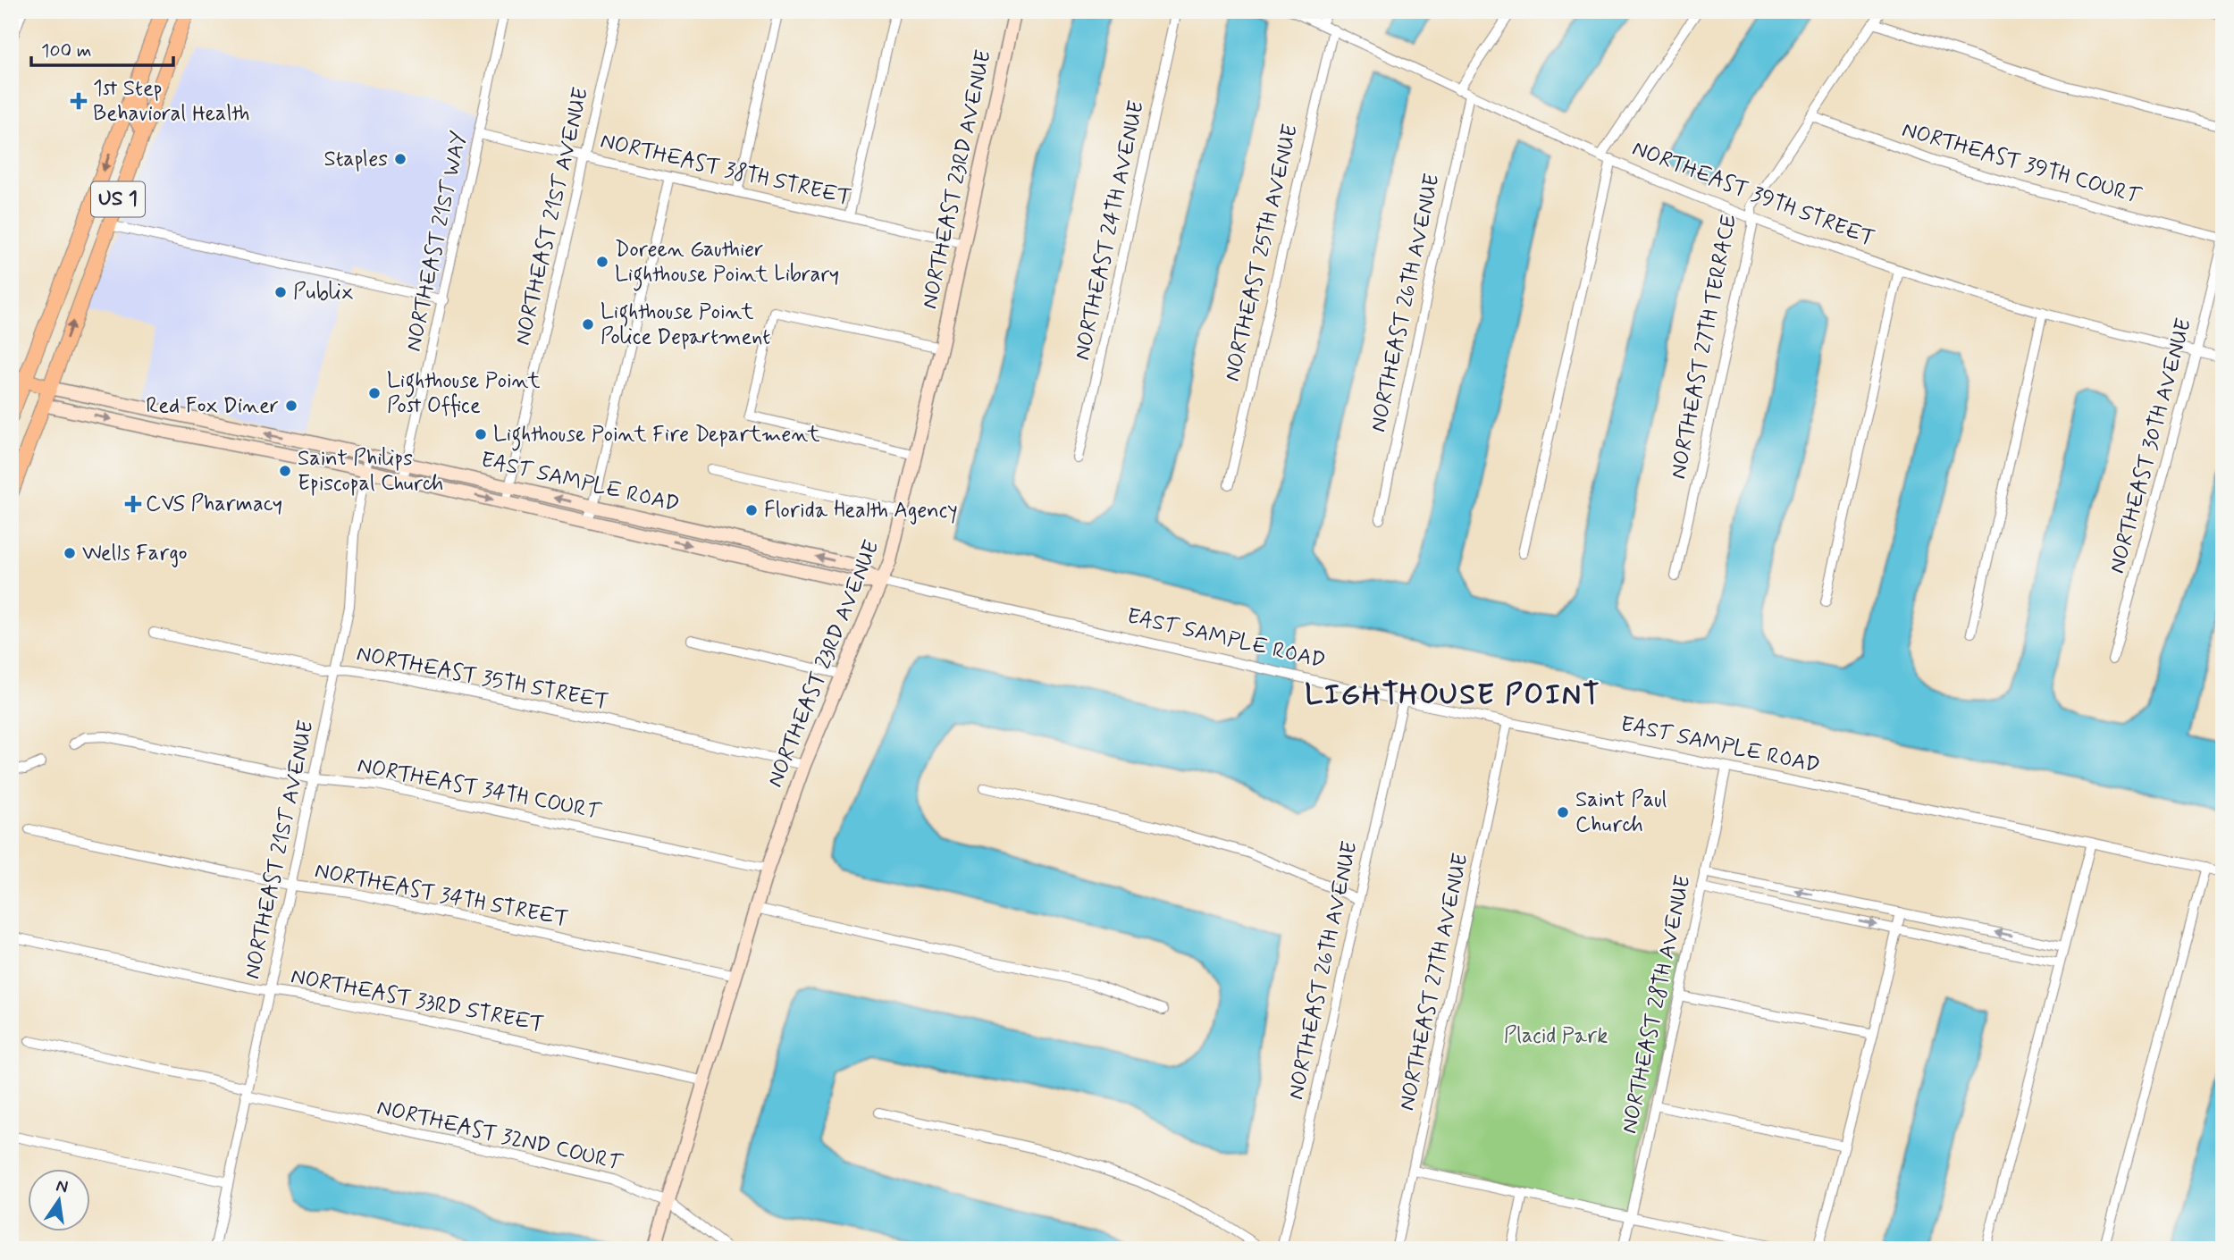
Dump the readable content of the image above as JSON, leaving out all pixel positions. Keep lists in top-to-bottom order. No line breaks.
{"streets":{"main road":["US 1","EAST SAMPLE ROAD"],"street":["NORTHEAST 39TH COURT","NORTHEAST 38TH STREET","NORTHEAST 23RD AVENUE","NORTHEAST 39TH STREET","NORTHEAST 21ST AVENUE","NORTHEAST 24TH AVENUE","NORTHEAST 21ST WAY","NORTHEAST 25TH AVENUE","NORTHEAST 26TH AVENUE","NORTHEAST 27TH TERRACE","NORTHEAST 30TH AVENUE","NORTHEAST 35TH STREET","NORTHEAST 34TH COURT","NORTHEAST 34TH STREET","NORTHEAST 27TH AVENUE","NORTHEAST 33RD STREET","NORTHEAST 28TH AVENUE","NORTHEAST 32ND COURT"]},"crossings":[["NORTHEAST 39TH COURT","NORTHEAST 27TH TERRACE"],["NORTHEAST 39TH COURT","NORTHEAST 30TH AVENUE"],["NORTHEAST 38TH STREET","NORTHEAST 23RD AVENUE"],["NORTHEAST 38TH STREET","NORTHEAST 21ST AVENUE"],["NORTHEAST 38TH STREET","NORTHEAST 21ST WAY"],["NORTHEAST 23RD AVENUE","EAST SAMPLE ROAD"],["NORTHEAST 23RD AVENUE","NORTHEAST 35TH STREET"],["NORTHEAST 23RD AVENUE","NORTHEAST 34TH COURT"],["NORTHEAST 23RD AVENUE","NORTHEAST 34TH STREET"],["NORTHEAST 23RD AVENUE","NORTHEAST 33RD STREET"],["NORTHEAST 23RD AVENUE","NORTHEAST 32ND COURT"],["NORTHEAST 39TH STREET","NORTHEAST 25TH AVENUE"],["NORTHEAST 39TH STREET","NORTHEAST 26TH AVENUE"],["NORTHEAST 39TH STREET","NORTHEAST 27TH TERRACE"],["NORTHEAST 39TH STREET","NORTHEAST 30TH AVENUE"],["US 1","EAST SAMPLE ROAD"],["NORTHEAST 21ST AVENUE","EAST SAMPLE ROAD"],["NORTHEAST 21ST AVENUE","NORTHEAST 35TH STREET"],["NORTHEAST 21ST AVENUE","NORTHEAST 34TH COURT"],["NORTHEAST 21ST AVENUE","NORTHEAST 34TH STREET"],["NORTHEAST 21ST AVENUE","NORTHEAST 33RD STREET"],["NORTHEAST 21ST AVENUE","NORTHEAST 32ND COURT"],["NORTHEAST 21ST WAY","EAST SAMPLE ROAD"],["NORTHEAST 26TH AVENUE","EAST SAMPLE ROAD"],["EAST SAMPLE ROAD","NORTHEAST 27TH AVENUE"],["EAST SAMPLE ROAD","NORTHEAST 28TH AVENUE"]],"districts":["LIGHTHOUSE POINT"],"parks":["Placid Park"],"places":{"health":["1st Step Behavioral Health","CVS Pharmacy"],"other":["Staples","Doreen Gauthier Lighthouse Point Library","Publix","Lighthouse Point Police Department","Lighthouse Point Post Office","Red Fox Diner","Lighthouse Point Fire Department","Saint Philips Episcopal Church","Florida Health Agency","Wells Fargo","Saint Paul Church"]},"scale_bar":"100 m","north":"top"}
